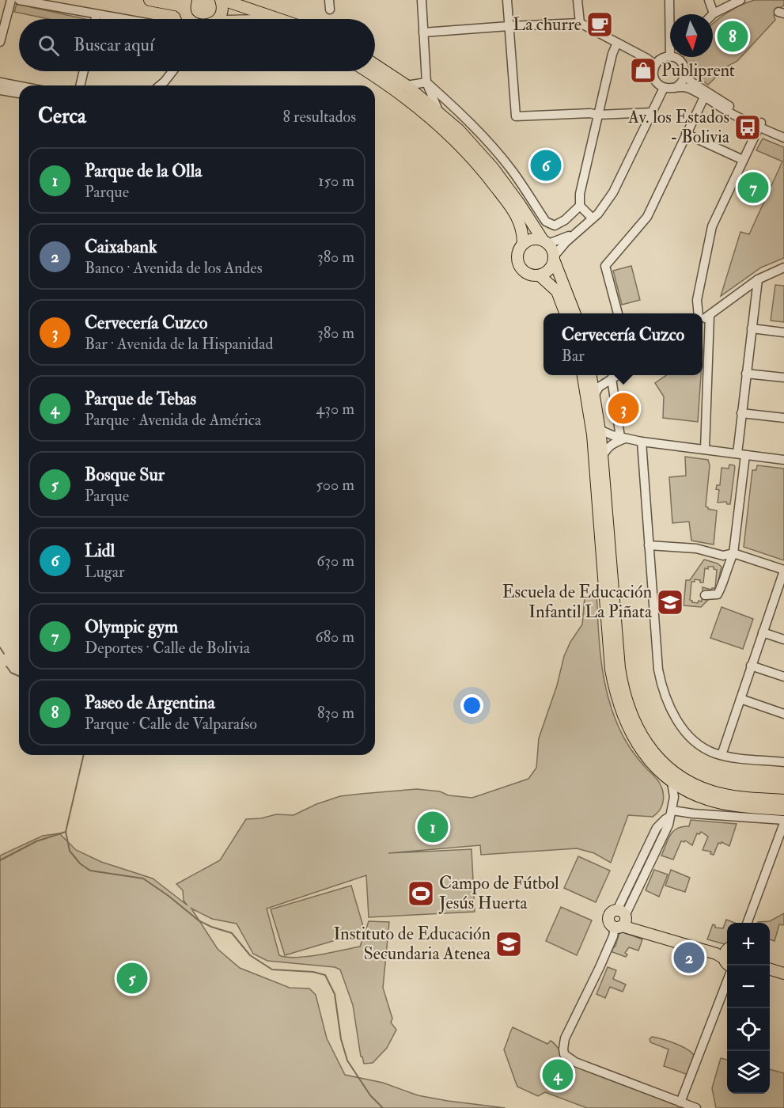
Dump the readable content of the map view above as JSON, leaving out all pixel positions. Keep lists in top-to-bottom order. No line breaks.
{"places":{"cafe":["La churre"],"shop":["Publiprent"],"bus stop":["Av. los Estados - Bolivia"],"school or university":["Escuela de Educación Infantil La Piñata","Instituto de Educación Secundaria Atenea"],"sports":["Campo de Fútbol Jesús Huerta"]},"north":"bottom","page":{"pins":["8","6","7","3","1","2","5","4"],"search":"Buscar aquí","heading":["Cerca","8 resultados"],"list":[{"mark":"1","name":"Parque de la Olla","note":"Parque","value":"150 m"},{"mark":"2","name":"Caixabank","note":"Banco · Avenida de los Andes","value":"380 m"},{"mark":"3","name":"Cervecería Cuzco","note":"Bar · Avenida de la Hispanidad","value":"380 m"},{"mark":"4","name":"Parque de Tebas","note":"Parque · Avenida de América","value":"430 m"},{"mark":"5","name":"Bosque Sur","note":"Parque","value":"500 m"},{"mark":"6","name":"Lidl","note":"Lugar","value":"630 m"},{"mark":"7","name":"Olympic gym","note":"Deportes · Calle de Bolivia","value":"680 m"},{"mark":"8","name":"Paseo de Argentina","note":"Parque · Calle de Valparaíso","value":"830 m"}],"popup":["Cervecería Cuzco","Bar"],"map_buttons":["+","−"]}}
